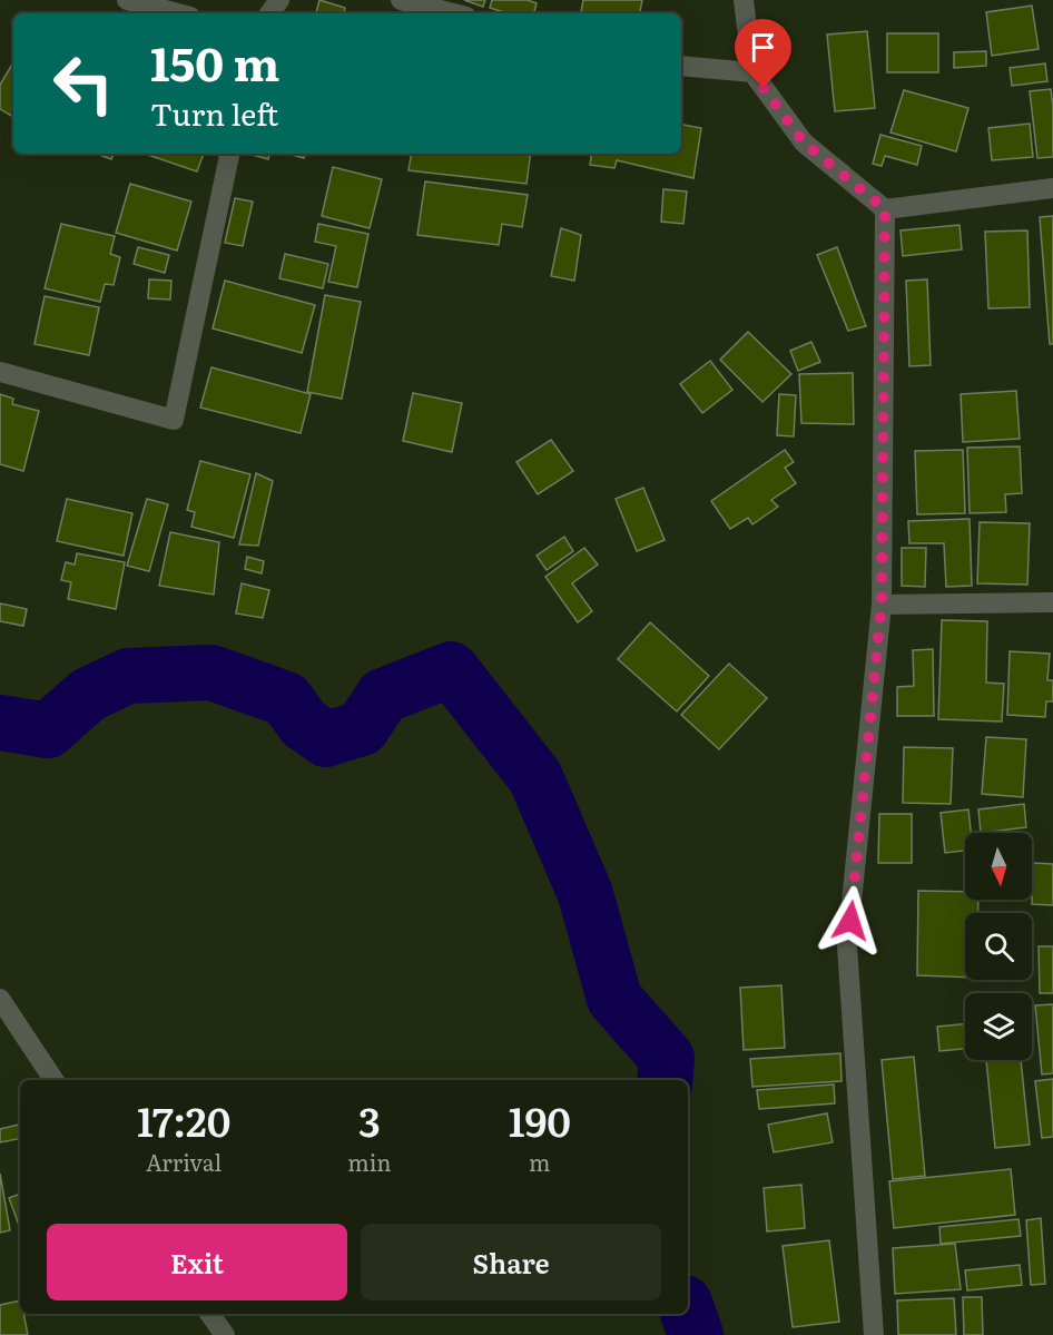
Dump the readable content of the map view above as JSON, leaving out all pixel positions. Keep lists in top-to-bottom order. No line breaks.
{"north":"bottom","page":{"turn":["150 m","Turn left"],"eta":["17:20","Arrival","3","min","190","m"],"buttons":["Exit","Share"]}}
